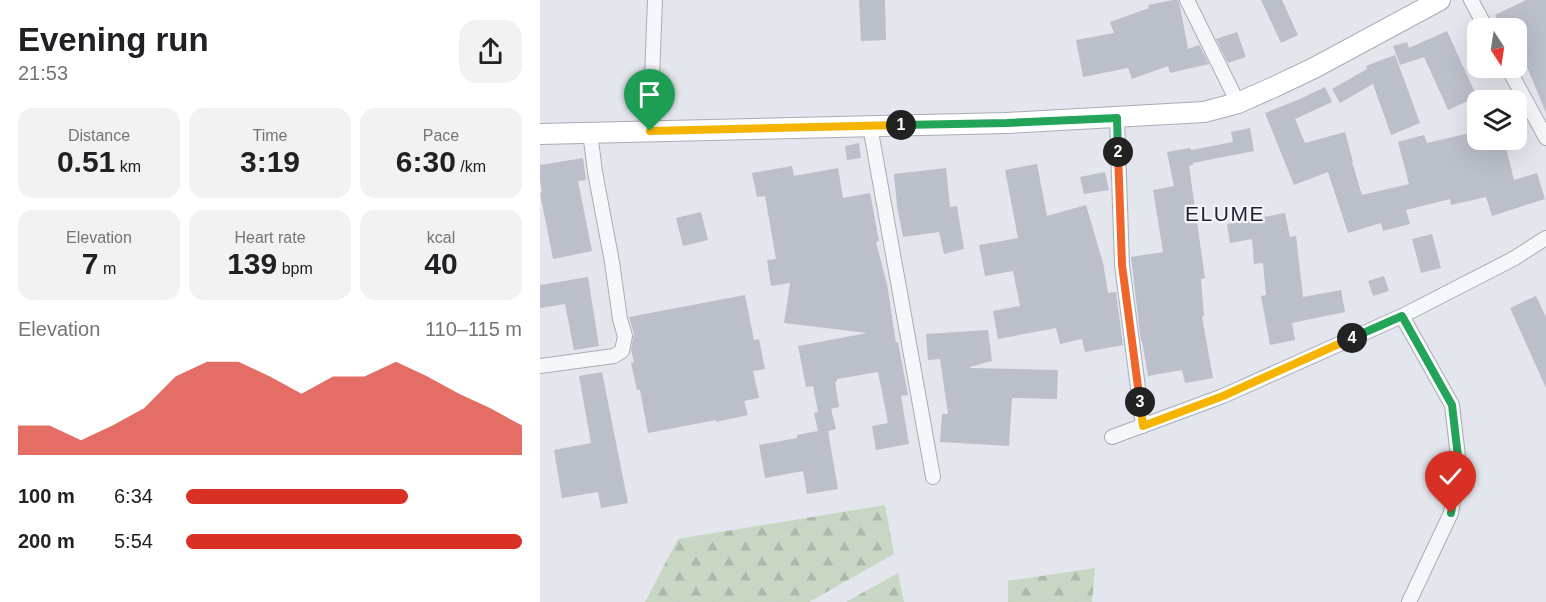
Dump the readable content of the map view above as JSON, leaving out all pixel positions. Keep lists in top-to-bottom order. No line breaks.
{"districts":["ELUME"],"north":"bottom","page":{"heading":["Evening run","21:53"],"stats":[["Distance","0.51 km"],["Time","3:19"],["Pace","6:30 /km"],["Elevation","7 m"],["Heart rate","139 bpm"],["kcal","40"]],"pins":["1","2","4","3"],"chart":["Elevation","110–115 m"],"list":[{"name":"100 m","note":"6:34"},{"name":"200 m","note":"5:54"}]}}
